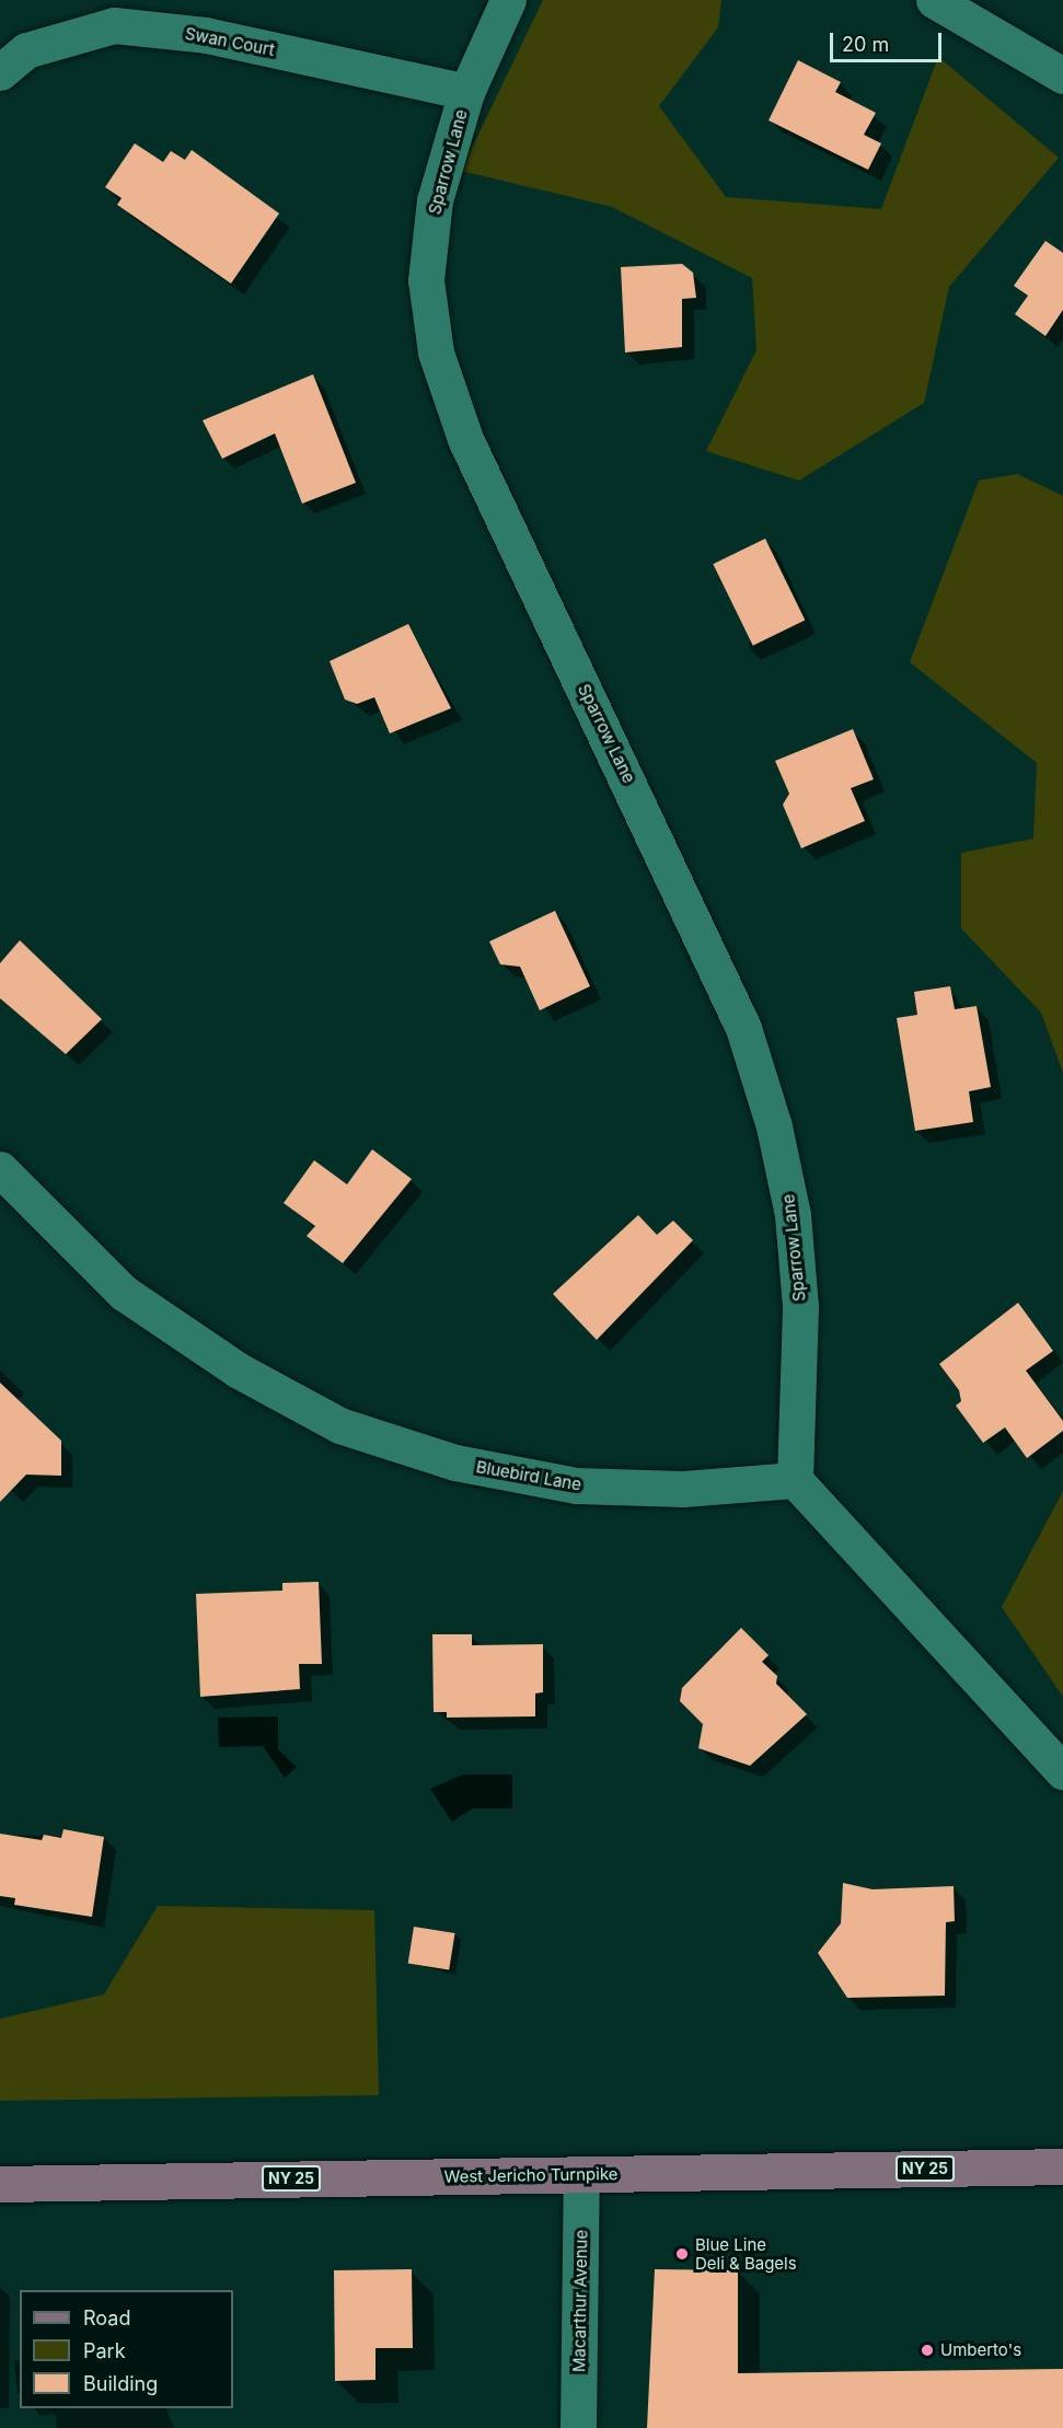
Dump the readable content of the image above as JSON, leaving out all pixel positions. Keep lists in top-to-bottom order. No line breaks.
{"streets":{"main road":["NY 25","West Jericho Turnpike"],"street":["Swan Court","Sparrow Lane","Bluebird Lane","Macarthur Avenue"]},"crossings":[["Swan Court","Sparrow Lane"],["Sparrow Lane","Bluebird Lane"],["West Jericho Turnpike","Macarthur Avenue"]],"places":["Blue Line Deli & Bagels","Umberto's"],"legend":["Road","Park","Building"],"scale_bar":"20 m"}
